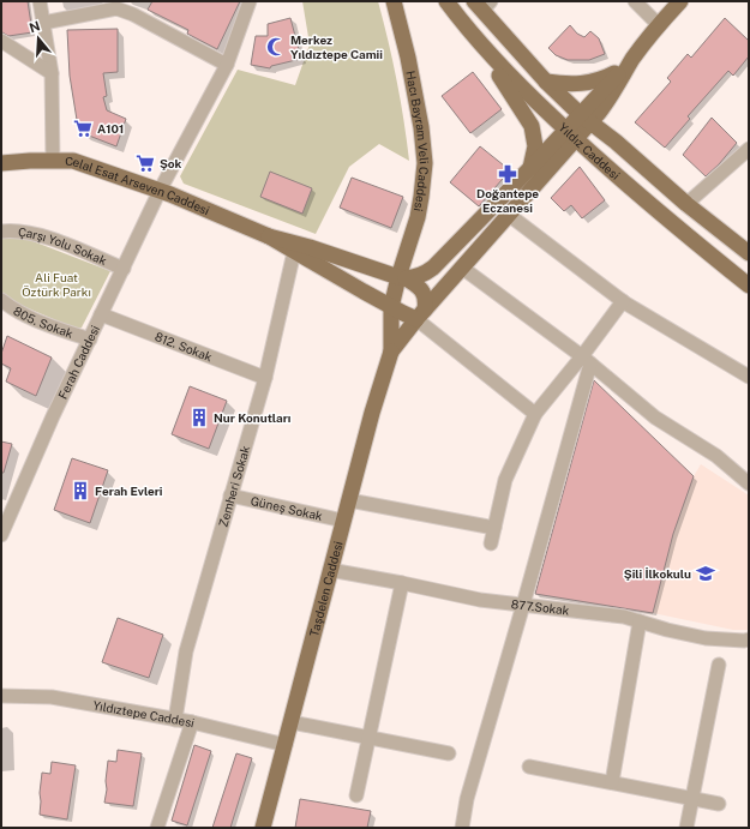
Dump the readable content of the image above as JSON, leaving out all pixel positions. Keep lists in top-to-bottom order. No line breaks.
{"streets":{"main road":["Hacı Bayram Veli Caddesi","Yıldız Caddesi","Celal Esat Arseven Caddesi","Taşdelen Caddesi"],"street":["Çarşı Yolu Sokak","805. Sokak","812. Sokak","Ferah Caddesi","Zemheri Sokak","Güneş Sokak","877.Sokak","Yıldıztepe Caddesi"]},"crossings":[["Hacı Bayram Veli Caddesi","Taşdelen Caddesi"],["Celal Esat Arseven Caddesi","Ferah Caddesi"],["Çarşı Yolu Sokak","Ferah Caddesi"],["805. Sokak","Ferah Caddesi"],["812. Sokak","Ferah Caddesi"],["812. Sokak","Zemheri Sokak"],["Zemheri Sokak","Güneş Sokak"],["Zemheri Sokak","Yıldıztepe Caddesi"],["Güneş Sokak","Taşdelen Caddesi"],["Taşdelen Caddesi","877.Sokak"],["Taşdelen Caddesi","Yıldıztepe Caddesi"]],"parks":["Ali Fuat Öztürk Parkı"],"places":{"mosque":["Merkez Yıldıztepe Camii"],"supermarket":["A101","Şok"],"pharmacy":["Doğantepe Eczanesi"],"building":["Nur Konutları","Ferah Evleri"],"school or university":["Şili İlkokulu"]},"north":"top"}
